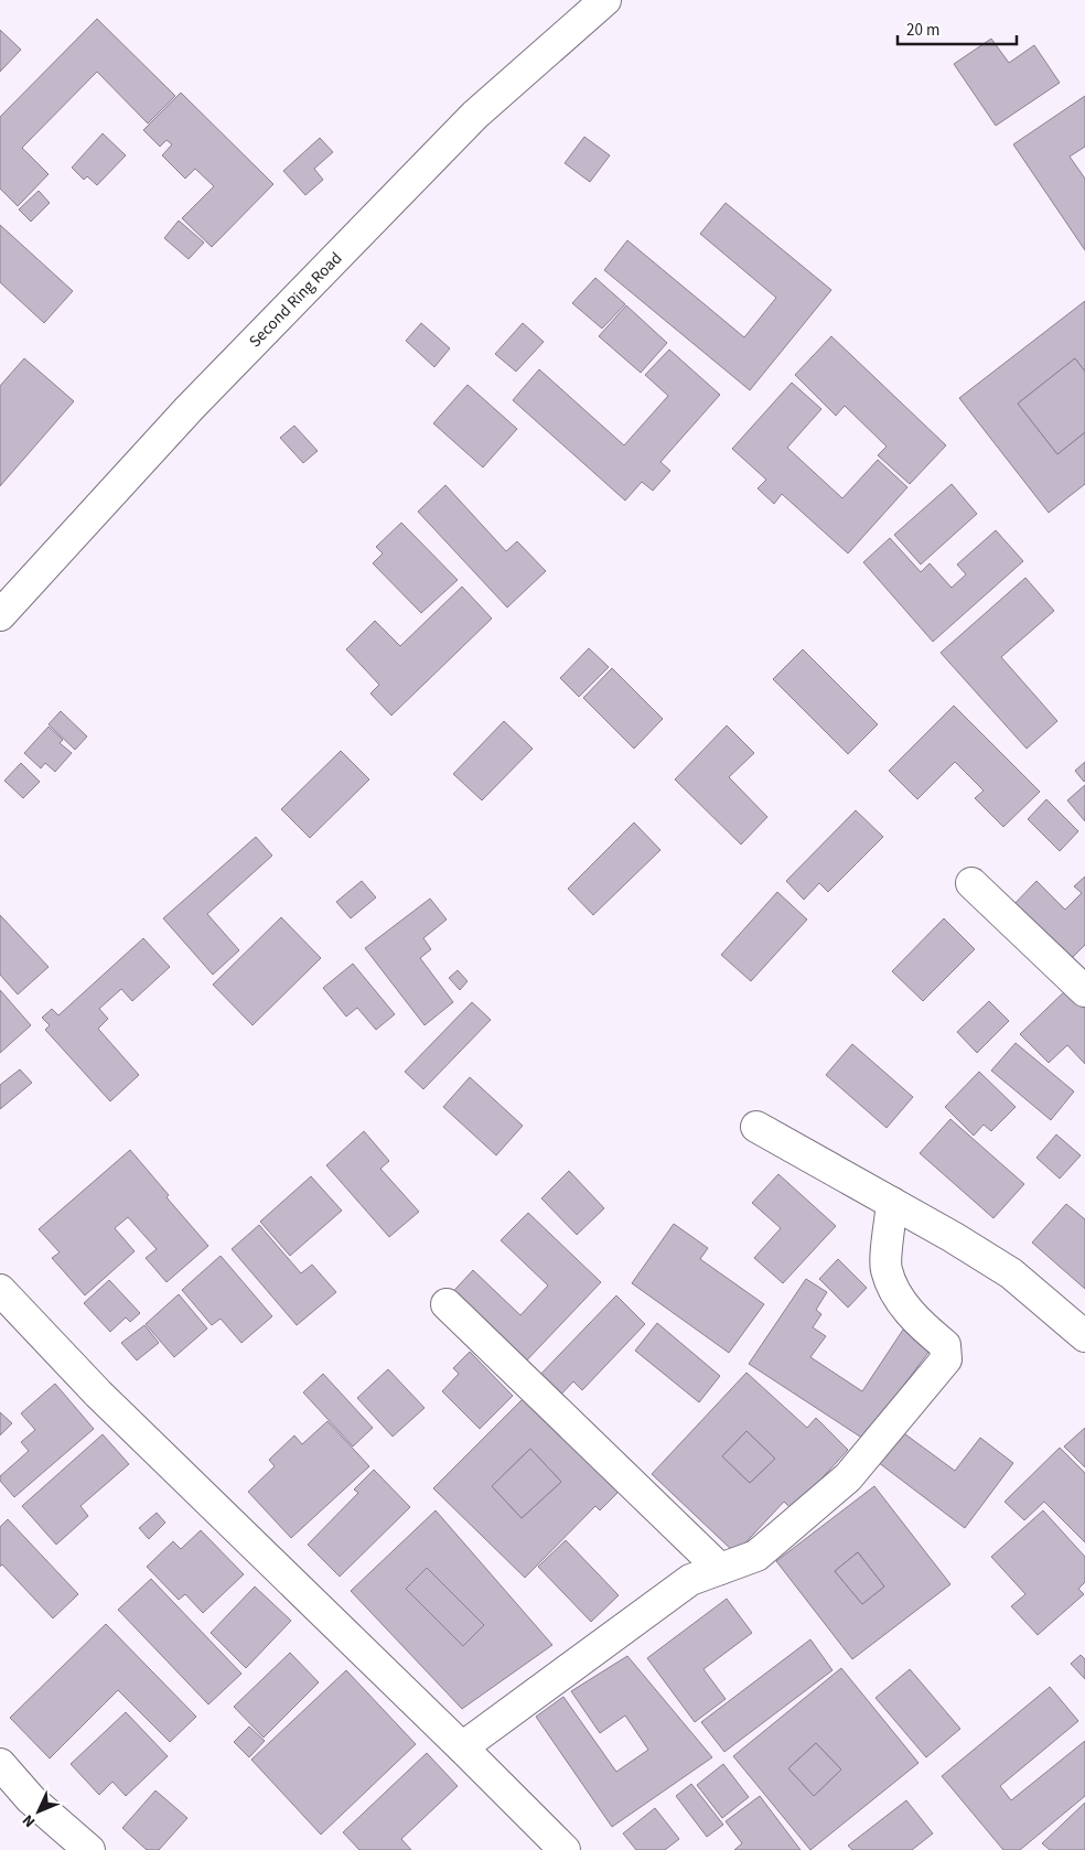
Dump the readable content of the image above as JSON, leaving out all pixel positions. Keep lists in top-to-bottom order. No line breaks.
{"streets":{"street":["Second Ring Road"]},"scale_bar":"20 m","north":"bottom left"}
